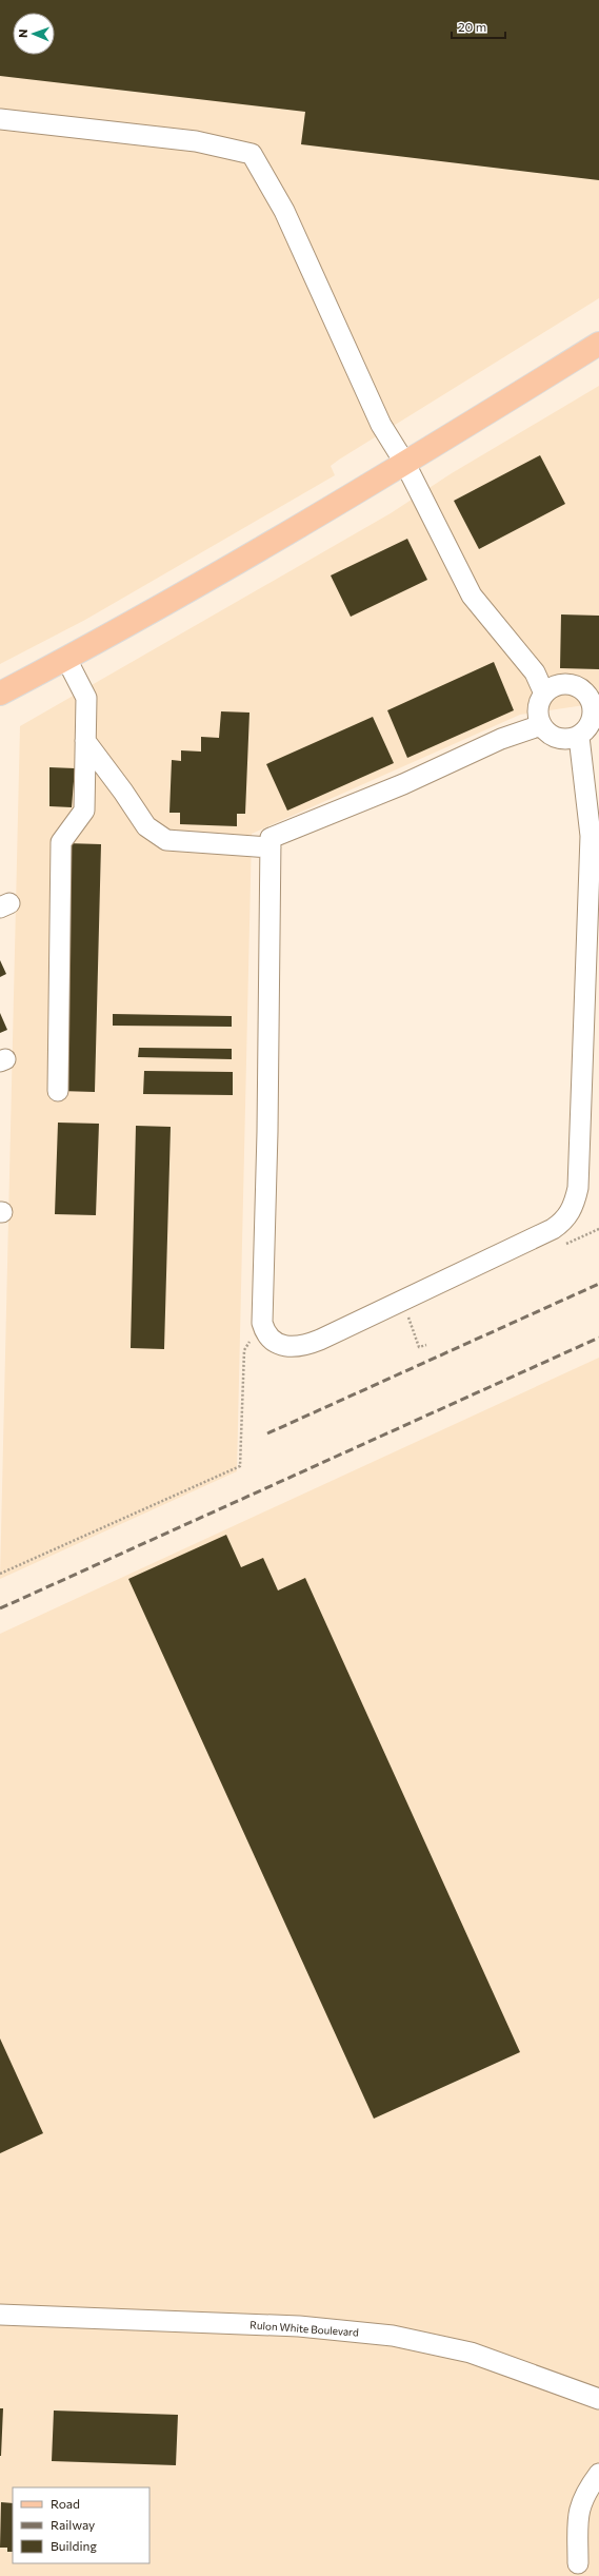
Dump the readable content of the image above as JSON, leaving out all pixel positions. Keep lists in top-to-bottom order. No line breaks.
{"streets":{"street":["Rulon White Boulevard"]},"legend":["Road","Railway","Building"],"scale_bar":"20 m","north":"left"}
